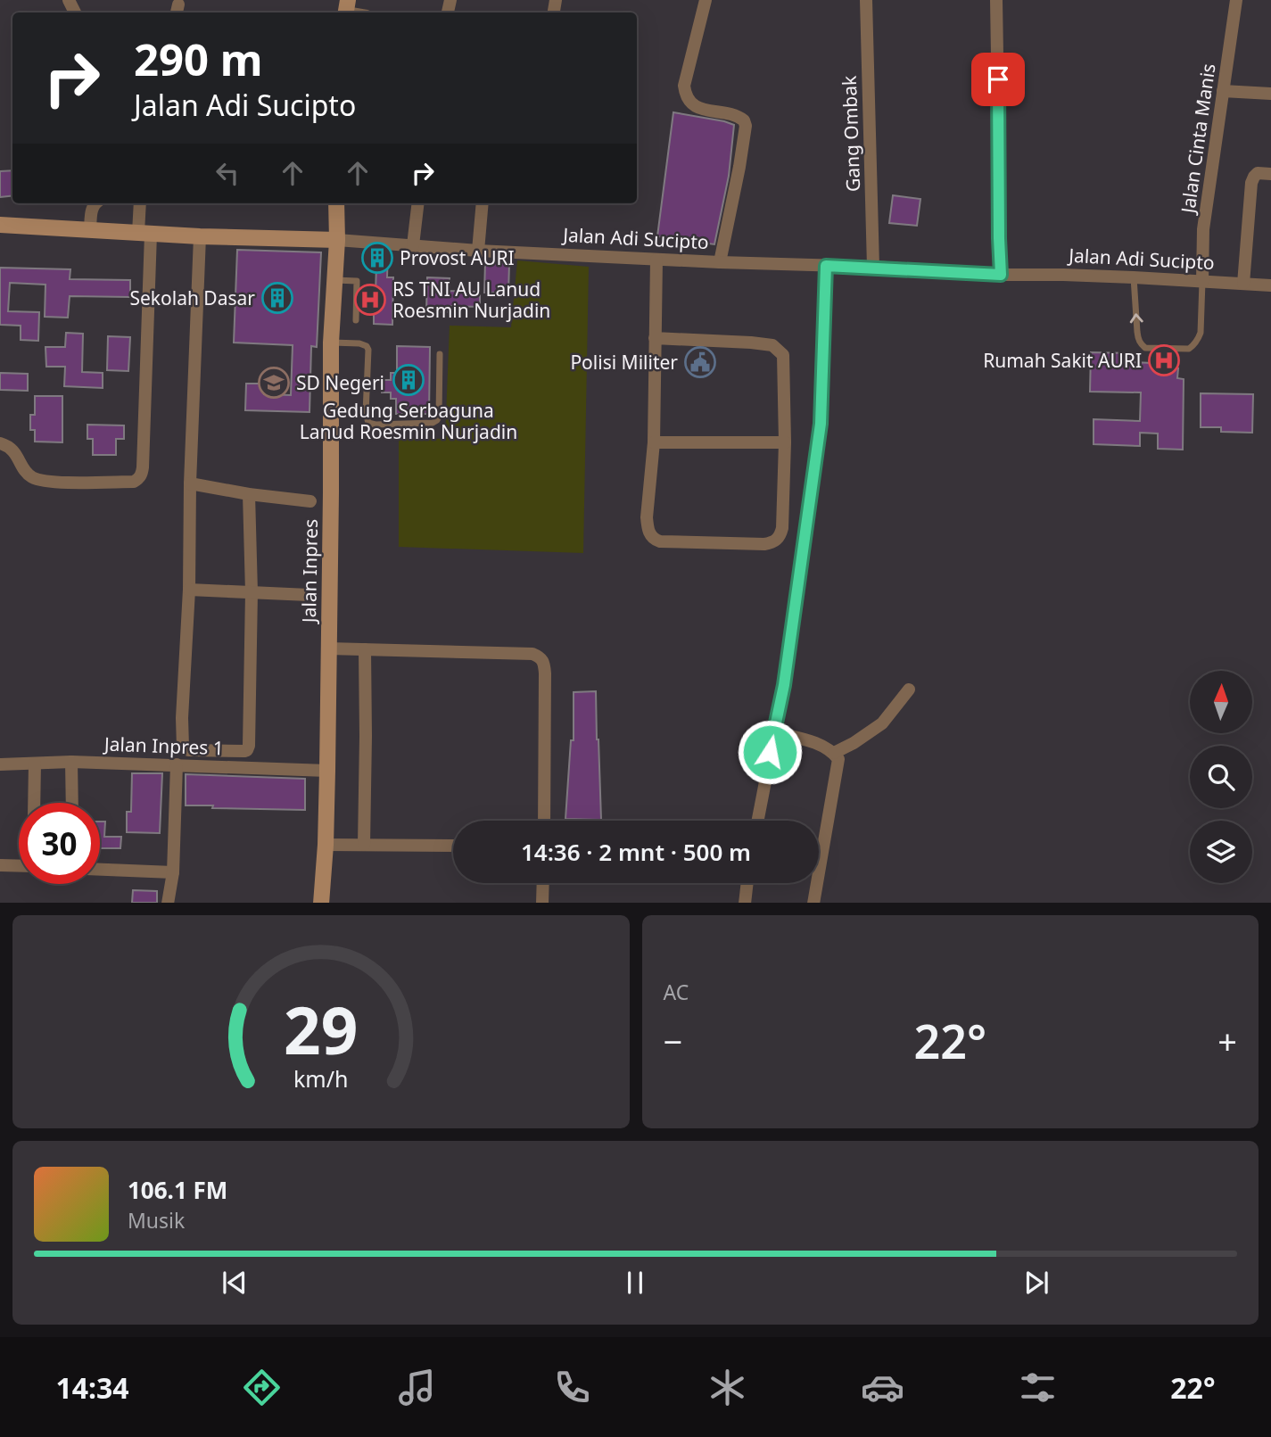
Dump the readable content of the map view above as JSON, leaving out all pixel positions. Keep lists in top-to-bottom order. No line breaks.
{"streets":{"main road":["Jalan Adi Sucipto","Jalan Inpres"],"street":["Gang Ombak","Jalan Cinta Manis","Jalan Inpres 1"]},"crossings":[["Gang Ombak","Jalan Adi Sucipto"],["Jalan Cinta Manis","Jalan Adi Sucipto"],["Jalan Adi Sucipto","Jalan Inpres"],["Jalan Inpres","Jalan Inpres 1"]],"places":{"building":["Provost AURI","Sekolah Dasar","Gedung Serbaguna Lanud Roesmin Nurjadin"],"hospital":["RS TNI AU Lanud Roesmin Nurjadin","Rumah Sakit AURI"],"public building":["Polisi Militer"],"school or university":["SD Negeri"]},"north":"top","page":{"turn":["290 m","Jalan Adi Sucipto"],"limit":"30","trip":"14:36 · 2 mnt · 500 m","tile":"AC","heat":["−","22°","+"],"song":["106.1 FM","Musik"],"tabs":["14:34","22°"],"gauge":["29","km/h"]}}
